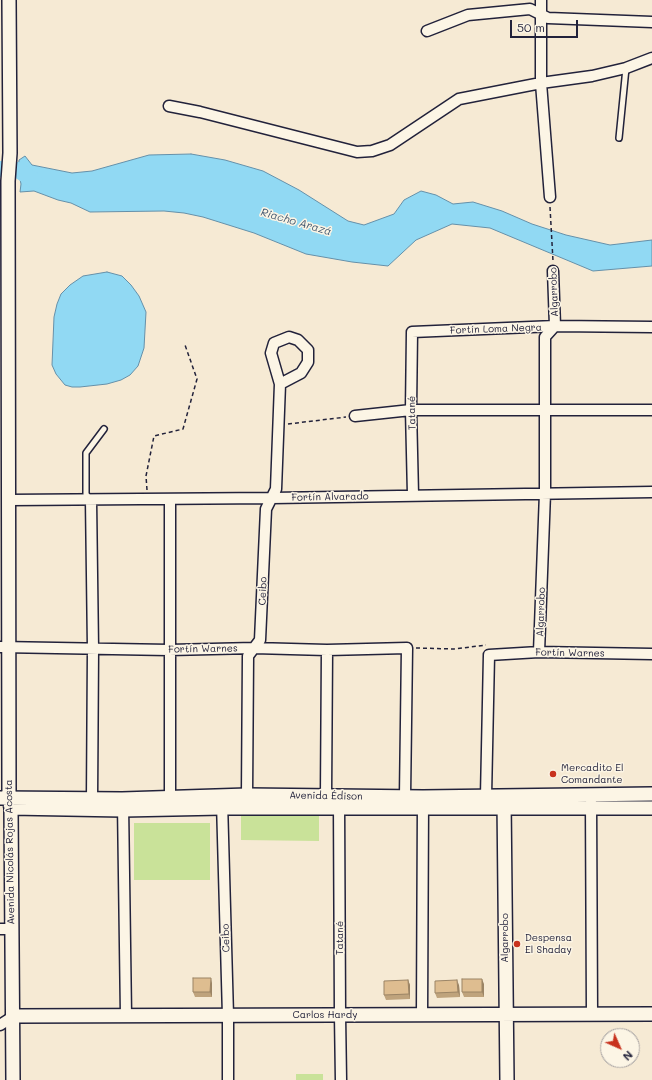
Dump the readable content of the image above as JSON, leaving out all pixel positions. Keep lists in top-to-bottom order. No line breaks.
{"streets":{"street":["Algarrobo","Fortín Loma Negra","Tatané","Fortín Alvarado","Ceibo","Fortín Warnes","Avenida Édison","Avenida Nicolás Rojas Acosta","Carlos Hardy"]},"crossings":[["Algarrobo","Fortín Loma Negra"],["Algarrobo","Fortín Alvarado"],["Algarrobo","Fortín Warnes"],["Algarrobo","Avenida Édison"],["Algarrobo","Carlos Hardy"],["Fortín Loma Negra","Tatané"],["Tatané","Fortín Alvarado"],["Tatané","Avenida Édison"],["Tatané","Carlos Hardy"],["Fortín Alvarado","Ceibo"],["Fortín Alvarado","Avenida Nicolás Rojas Acosta"],["Ceibo","Fortín Warnes"],["Ceibo","Avenida Édison"],["Ceibo","Carlos Hardy"],["Fortín Warnes","Avenida Nicolás Rojas Acosta"],["Avenida Édison","Avenida Nicolás Rojas Acosta"],["Avenida Nicolás Rojas Acosta","Carlos Hardy"]],"water":["Riacho Arazá"],"places":["Mercadito El Comandante","Despensa El Shaday"],"scale_bar":"50 m","north":"bottom right"}
